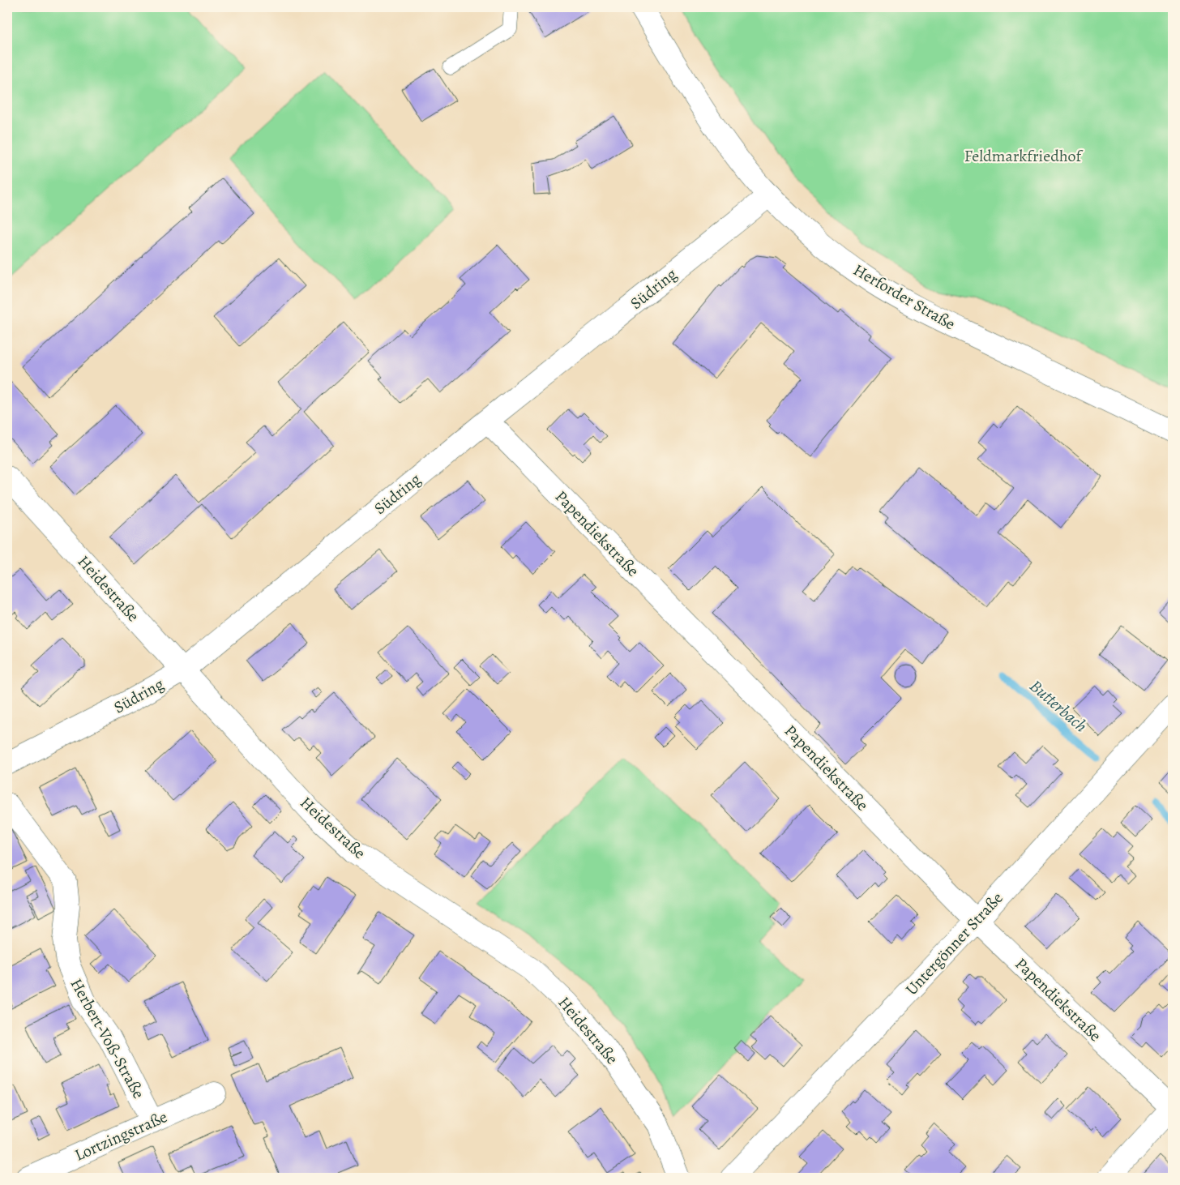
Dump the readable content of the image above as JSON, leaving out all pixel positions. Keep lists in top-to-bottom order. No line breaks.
{"streets":{"street":["Südring","Herforder Straße","Papendiekstraße","Heidestraße","Untergönner Straße","Herbert-Voß-Straße","Lortzingstraße"]},"crossings":[["Südring","Herforder Straße"],["Südring","Papendiekstraße"],["Südring","Heidestraße"],["Papendiekstraße","Untergönner Straße"],["Herbert-Voß-Straße","Lortzingstraße"]],"water":["Butterbach"],"parks":["Feldmarkfriedhof"]}
